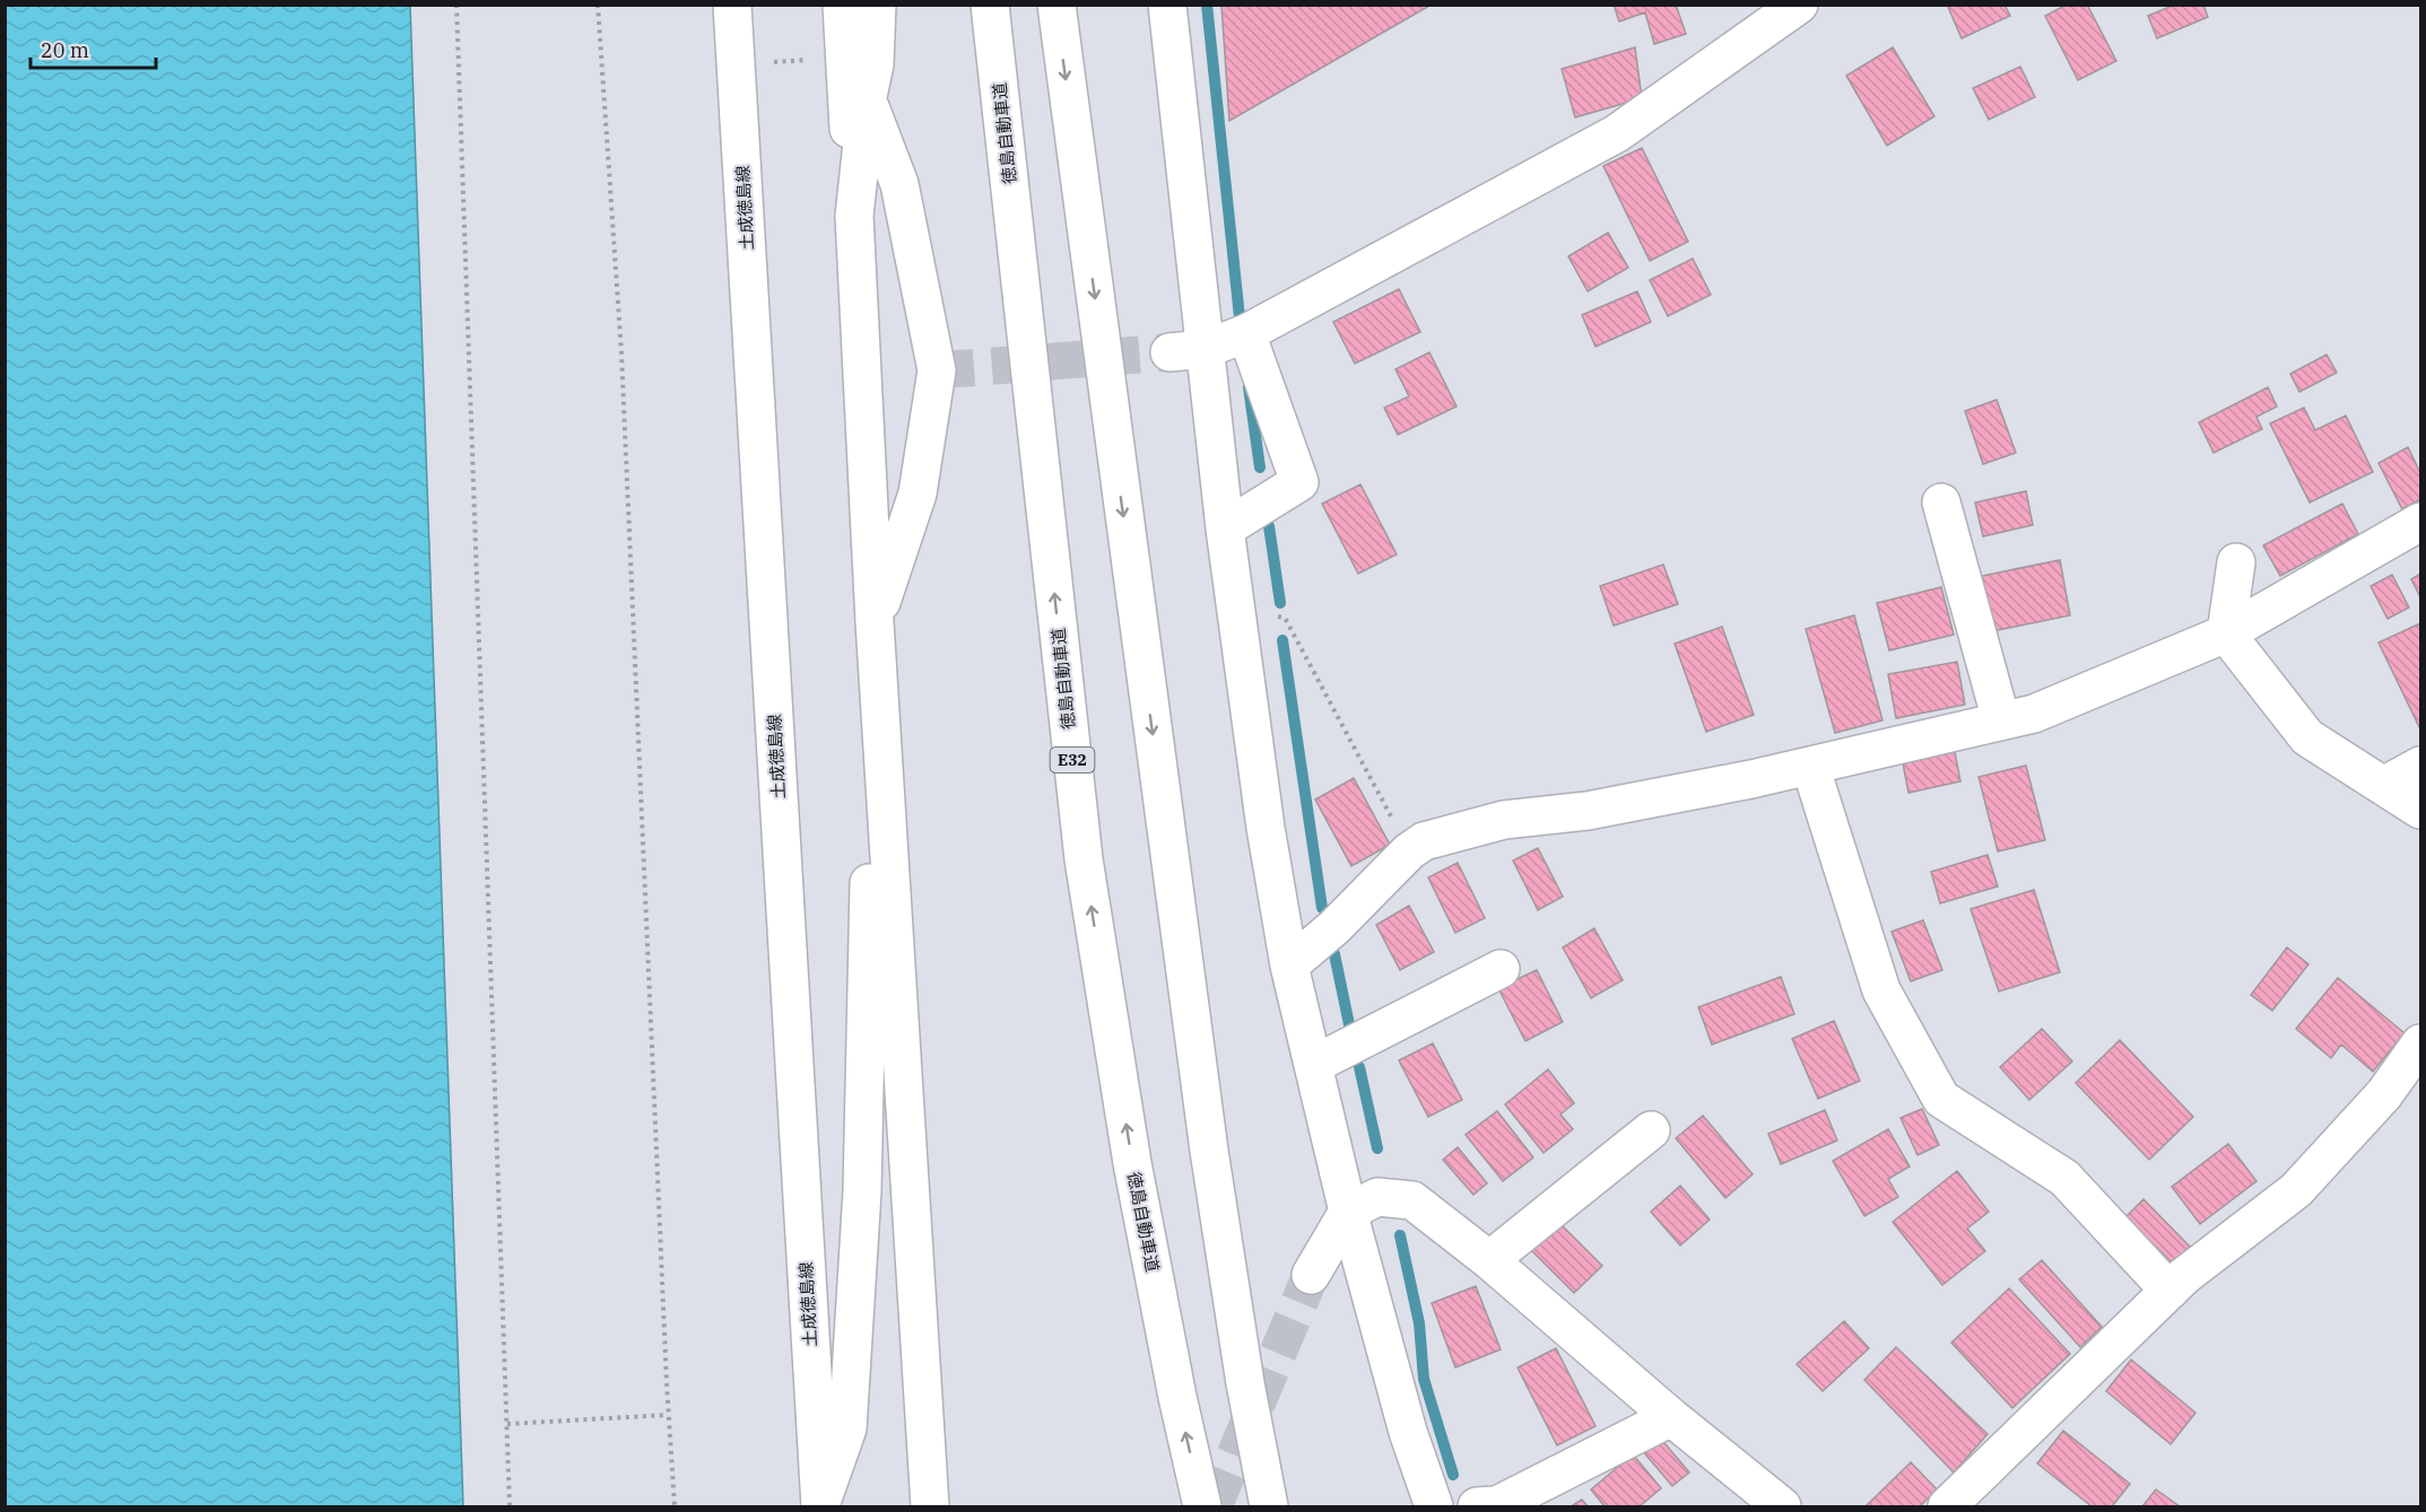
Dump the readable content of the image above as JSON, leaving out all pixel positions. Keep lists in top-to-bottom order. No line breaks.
{"streets":{"main road":["徳島自動車道","土成徳島線","E32"]},"scale_bar":"20 m"}
